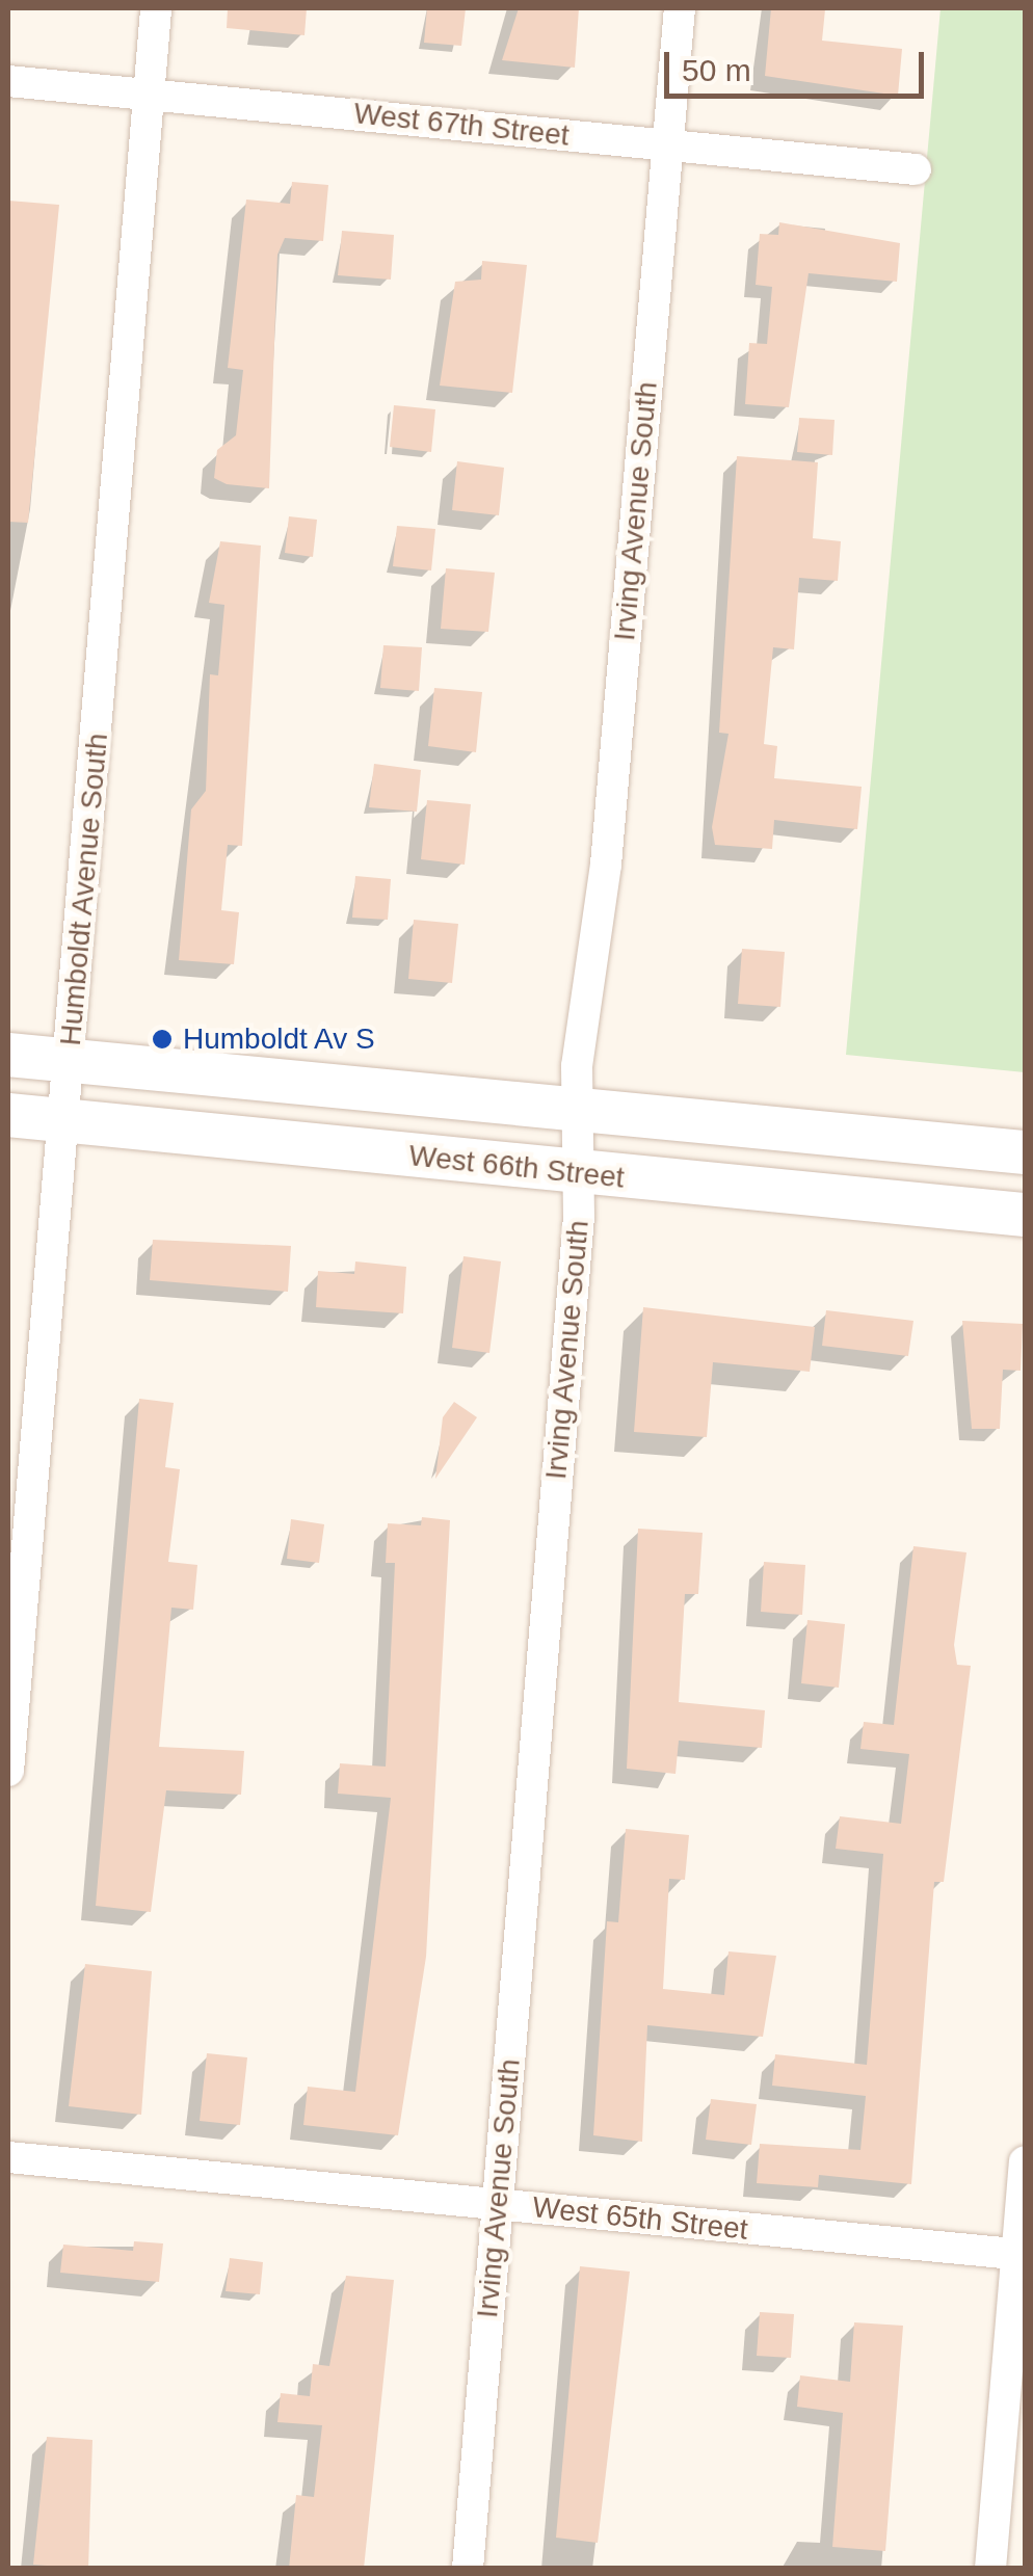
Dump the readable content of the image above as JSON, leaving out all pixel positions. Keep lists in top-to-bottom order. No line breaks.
{"streets":{"main road":["West 66th Street"],"street":["West 67th Street","Irving Avenue South","Humboldt Avenue South","West 65th Street"]},"crossings":[["West 67th Street","Irving Avenue South"],["West 67th Street","Humboldt Avenue South"],["Irving Avenue South","West 66th Street"],["Irving Avenue South","West 65th Street"],["Humboldt Avenue South","West 66th Street"]],"places":["Humboldt Av S"],"scale_bar":"50 m"}
